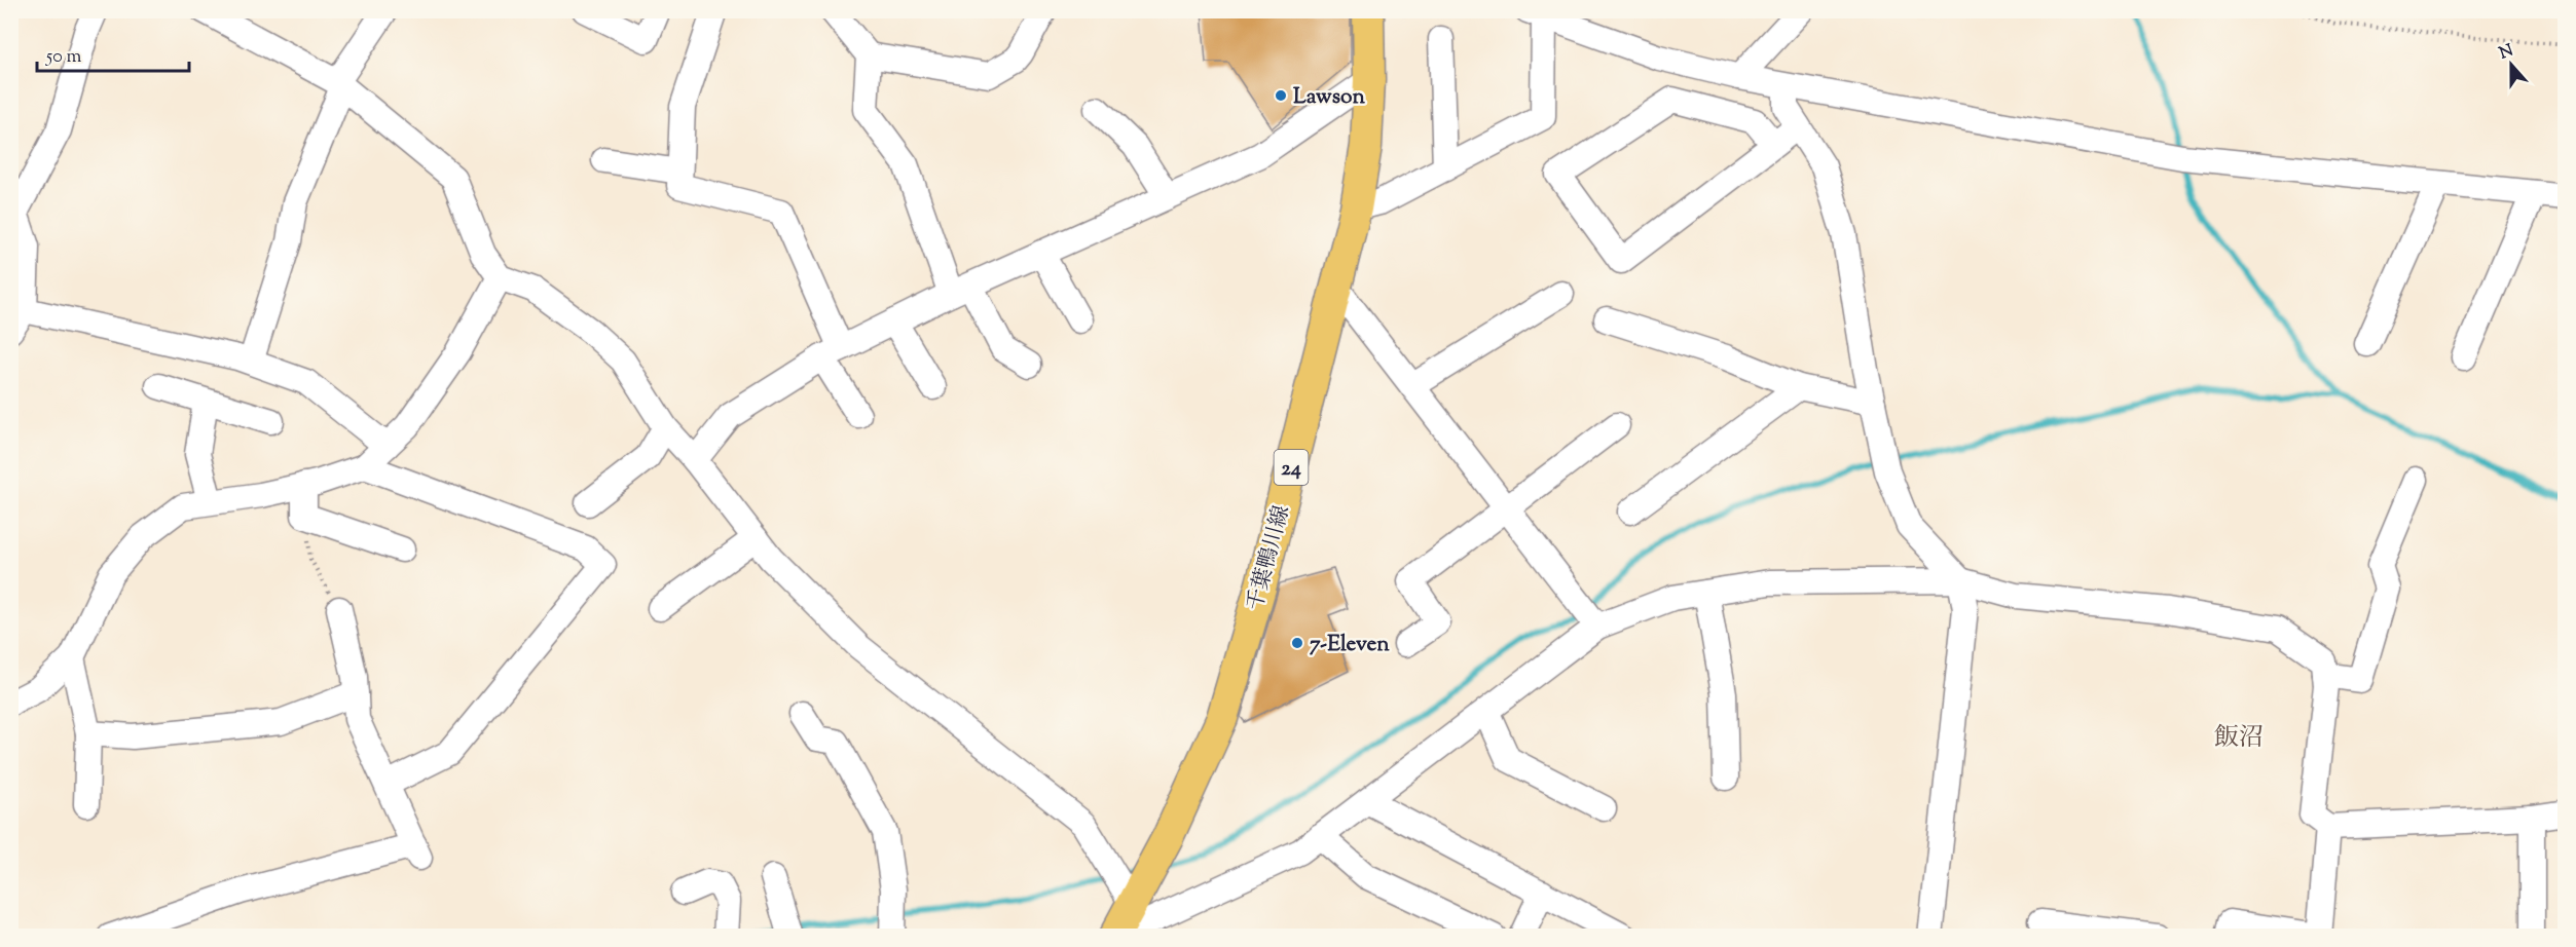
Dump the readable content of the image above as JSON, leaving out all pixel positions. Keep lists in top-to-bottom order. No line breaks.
{"streets":{"main road":["24","千葉鴨川線"]},"districts":["飯沼"],"places":["Lawson","7-Eleven"],"scale_bar":"50 m","north":"top"}
